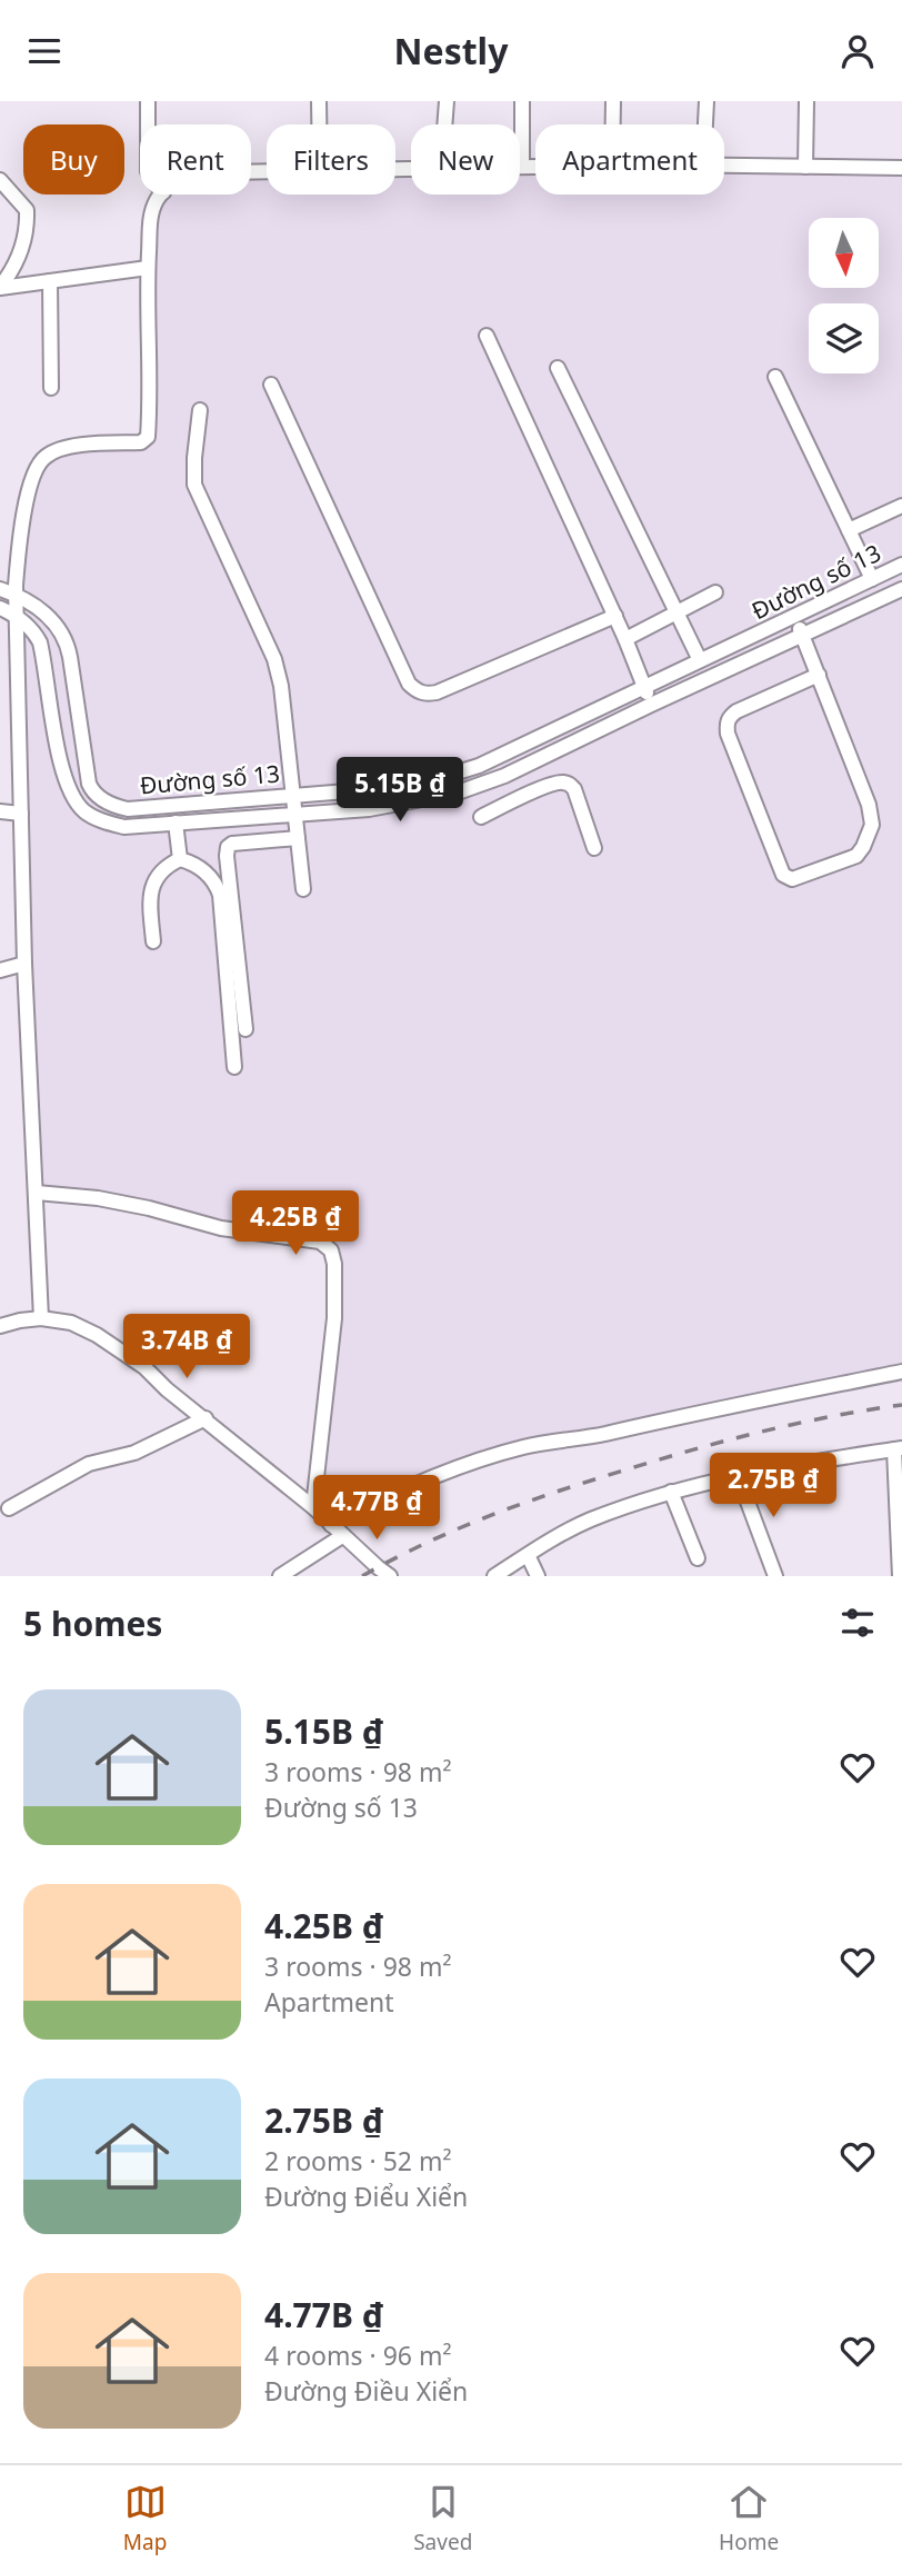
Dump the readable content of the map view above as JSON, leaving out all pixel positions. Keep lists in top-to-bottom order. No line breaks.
{"streets":{"street":["Đường số 13"]},"north":"bottom","page":{"header":"Nestly","chip":["Buy","Rent","Filters","New","Apartment"],"price":["5.15B ₫","4.25B ₫","3.74B ₫","2.75B ₫","4.77B ₫"],"heading":"5 homes","list":[{"name":"5.15B ₫","note":"3 rooms · 98 m² · Đường số 13"},{"name":"4.25B ₫","note":"3 rooms · 98 m² · Apartment"},{"name":"2.75B ₫","note":"2 rooms · 52 m² · Đường Điểu Xiển"},{"name":"4.77B ₫","note":"4 rooms · 96 m² · Đường Điều Xiển"}],"tabs":["Map","Saved","Home"]}}
